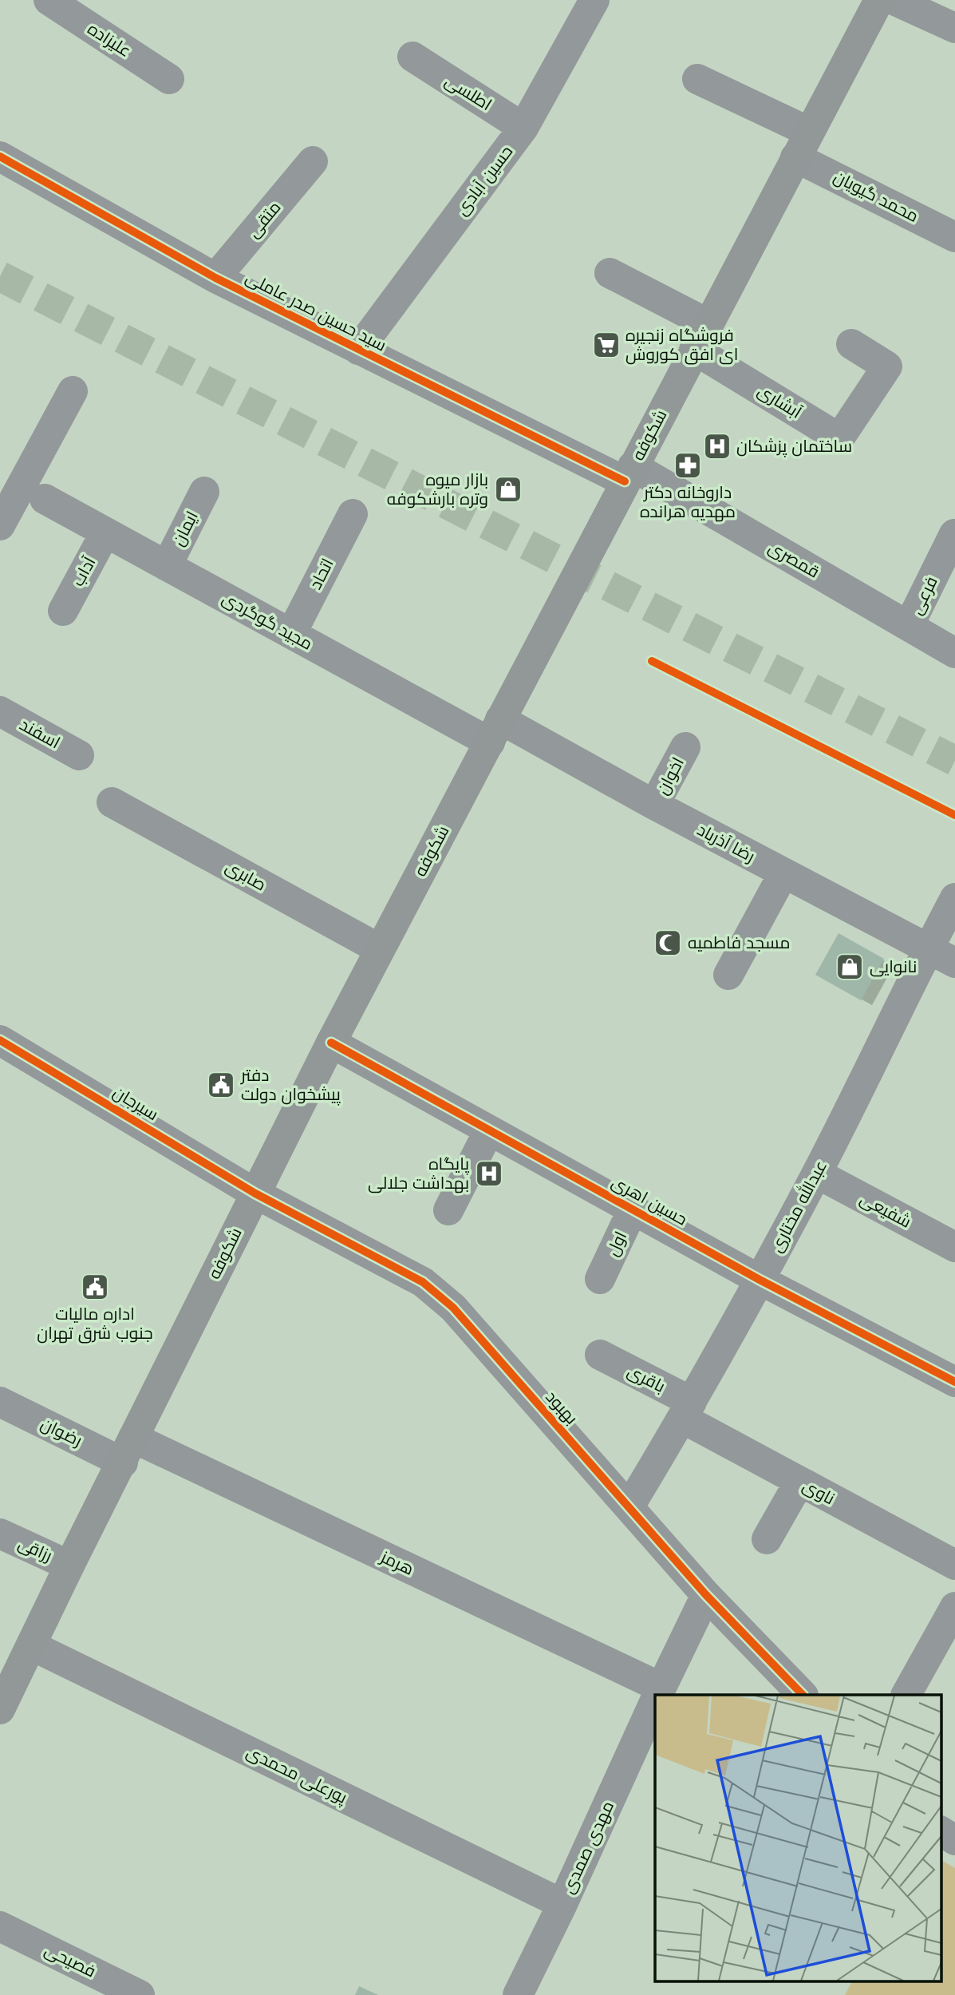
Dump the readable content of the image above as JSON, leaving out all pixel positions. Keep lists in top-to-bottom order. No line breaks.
{"streets":{"main road":["شکوفه"],"street":["علیزاده","اطلسی","حسین آبادی","محمد گیویان","متقی","سید حسین صدر عاملی","آبشاری","ایمان","قمصری","آداب","اتحاد","فرعی","مجید گوگردی","اسفند","اخوان","رضا آذرباد","صابری","سیرجان","حسین اهری","عبدالله مختاری","شفیعی","اول","باقری","بهبود","رضوان","ناوی","رزاقی","هرمز","پورعلی محمدی","مهدی صمدی","فصیحی"]},"crossings":[["اطلسی","حسین آبادی"],["حسین آبادی","سید حسین صدر عاملی"],["محمد گیویان","شکوفه"],["متقی","سید حسین صدر عاملی"],["سید حسین صدر عاملی","شکوفه"],["سید حسین صدر عاملی","قمصری"],["آبشاری","شکوفه"],["شکوفه","قمصری"],["شکوفه","مجید گوگردی"],["شکوفه","رضا آذرباد"],["شکوفه","صابری"],["شکوفه","سیرجان"],["شکوفه","حسین اهری"],["شکوفه","بهبود"],["شکوفه","رضوان"],["شکوفه","رزاقی"],["شکوفه","هرمز"],["شکوفه","پورعلی محمدی"],["ایمان","مجید گوگردی"],["قمصری","فرعی"],["آداب","مجید گوگردی"],["اتحاد","مجید گوگردی"],["مجید گوگردی","رضا آذرباد"],["اخوان","رضا آذرباد"],["رضا آذرباد","عبدالله مختاری"],["سیرجان","بهبود"],["حسین اهری","عبدالله مختاری"],["حسین اهری","اول"],["عبدالله مختاری","شفیعی"],["عبدالله مختاری","باقری"],["عبدالله مختاری","بهبود"],["عبدالله مختاری","ناوی"],["باقری","ناوی"],["بهبود","مهدی صمدی"],["رضوان","هرمز"],["هرمز","مهدی صمدی"],["پورعلی محمدی","مهدی صمدی"]],"places":{"supermarket":["فروشگاه زنجیره ای افق کوروش"],"hospital":["ساختمان پزشکان","پایگاه بهداشت جلالی"],"pharmacy":["داروخانه دکتر مهدیه هرانده"],"shop":["بازار میوه وتره بارشکوفه","نانوایی"],"mosque":["مسجد فاطمیه"],"public building":["دفتر پیشخوان دولت","اداره مالیات جنوب شرق تهران"]}}
